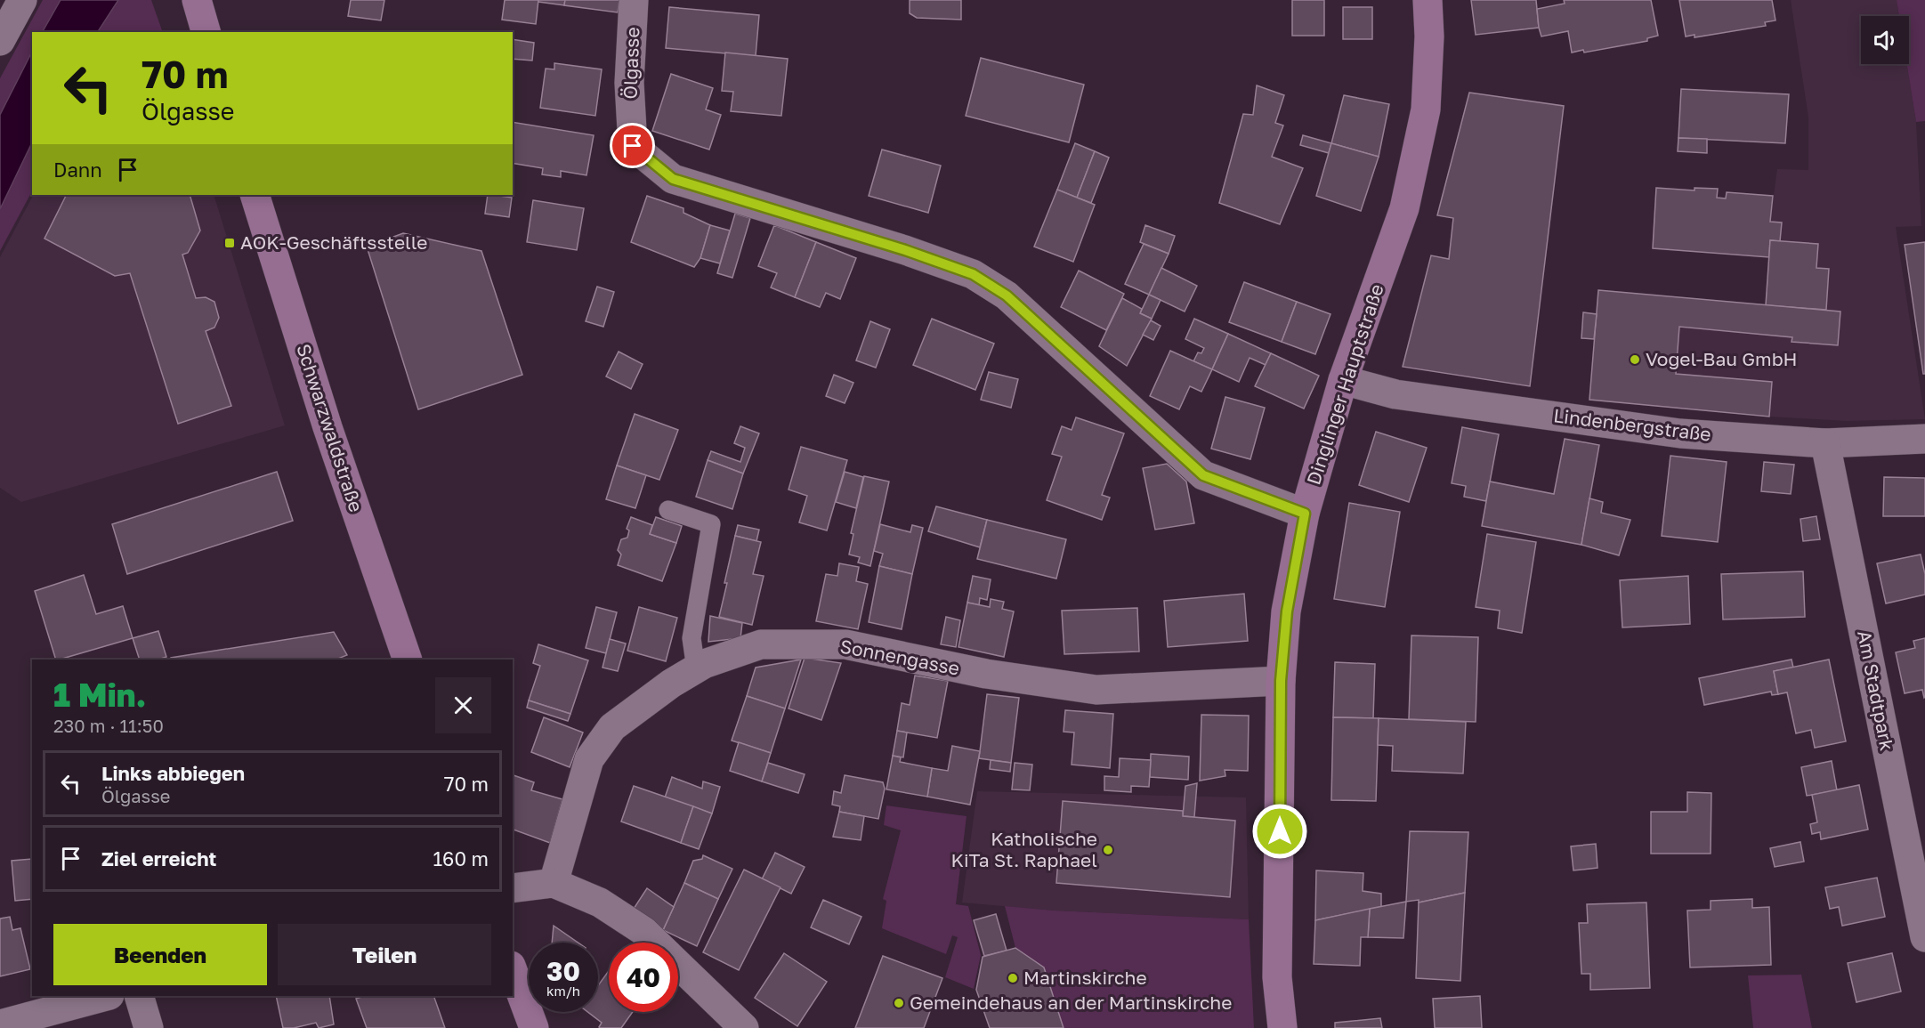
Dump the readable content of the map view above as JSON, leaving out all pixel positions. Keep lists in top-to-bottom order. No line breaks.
{"streets":{"street":["Ölgasse","Dinglinger Hauptstraße","Lindenbergstraße","Schwarzwaldstraße","Sonnengasse","Am Stadtpark"]},"crossings":[["Ölgasse","Dinglinger Hauptstraße"],["Dinglinger Hauptstraße","Lindenbergstraße"],["Dinglinger Hauptstraße","Sonnengasse"],["Lindenbergstraße","Am Stadtpark"]],"places":{"transit":["AOK-Geschäftsstelle"],"other":["Vogel-Bau GmbH","Katholische KiTa St. Raphael","Martinskirche","Gemeindehaus an der Martinskirche"]},"page":{"turn":["70 m","Ölgasse"],"then":"Dann","heading":["1 Min.","230 m · 11:50"],"list":[{"name":"Links abbiegen","note":"Ölgasse","value":"70 m"},{"name":"Ziel erreicht","value":"160 m"}],"buttons":["Beenden","Teilen"],"speed":"30 km/h","limit":"40"}}
